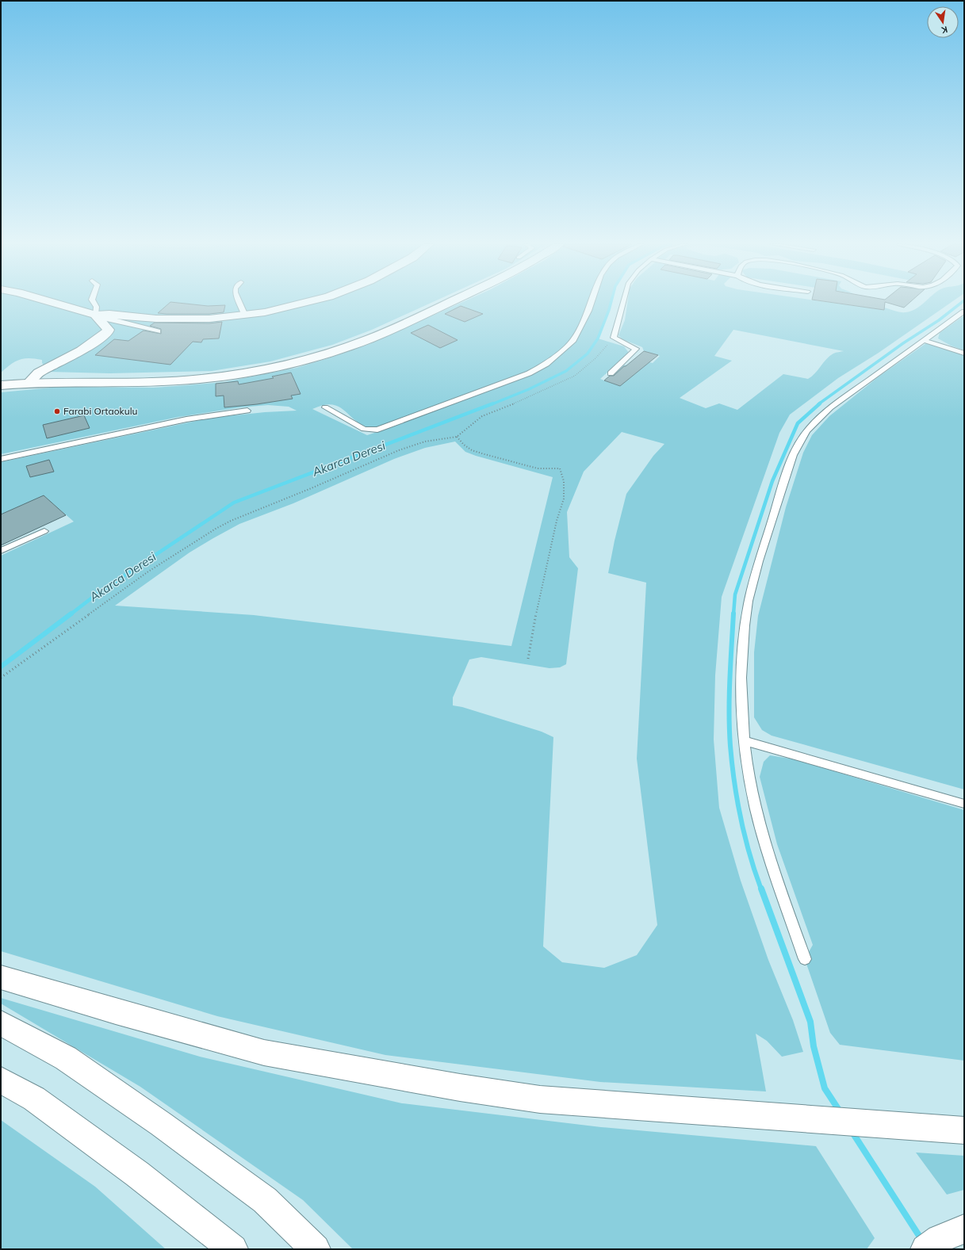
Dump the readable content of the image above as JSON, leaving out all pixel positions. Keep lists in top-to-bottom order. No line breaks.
{"water":["Akarca Deresi"],"places":["Farabi Ortaokulu"],"north":"bottom"}
